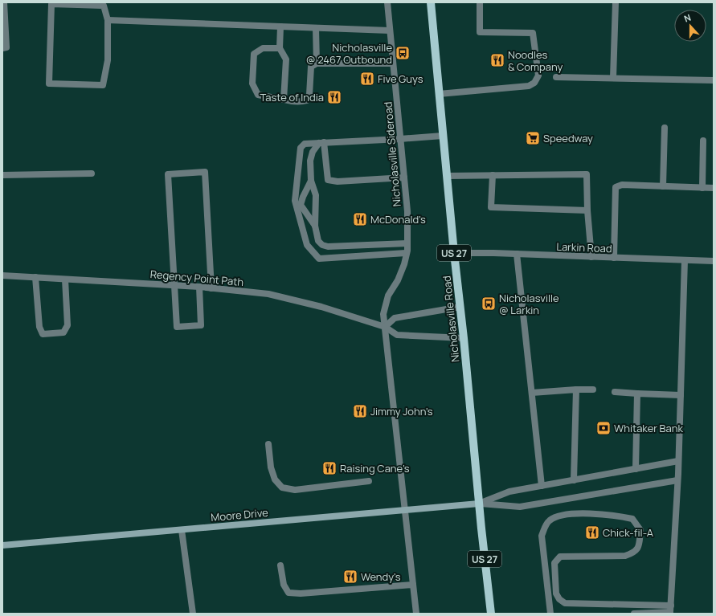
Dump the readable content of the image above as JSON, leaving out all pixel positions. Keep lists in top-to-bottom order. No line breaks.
{"streets":{"main road":["US 27","Nicholasville Road"],"street":["Nicholasville Sideroad","Larkin Road","Regency Point Path","Moore Drive"]},"crossings":[["Nicholasville Sideroad","Regency Point Path"],["Nicholasville Sideroad","Moore Drive"],["Larkin Road","Nicholasville Road"],["Regency Point Path","Nicholasville Road"],["Nicholasville Road","Moore Drive"]],"places":{"bus stop":["Nicholasville @ 2467 Outbound","Nicholasville @ Larkin"],"restaurant":["Noodles & Company","Five Guys","Taste of India","McDonald's","Jimmy John's","Raising Cane's","Chick-fil-A","Wendy's"],"supermarket":["Speedway"],"bank":["Whitaker Bank"]},"north":"top"}
